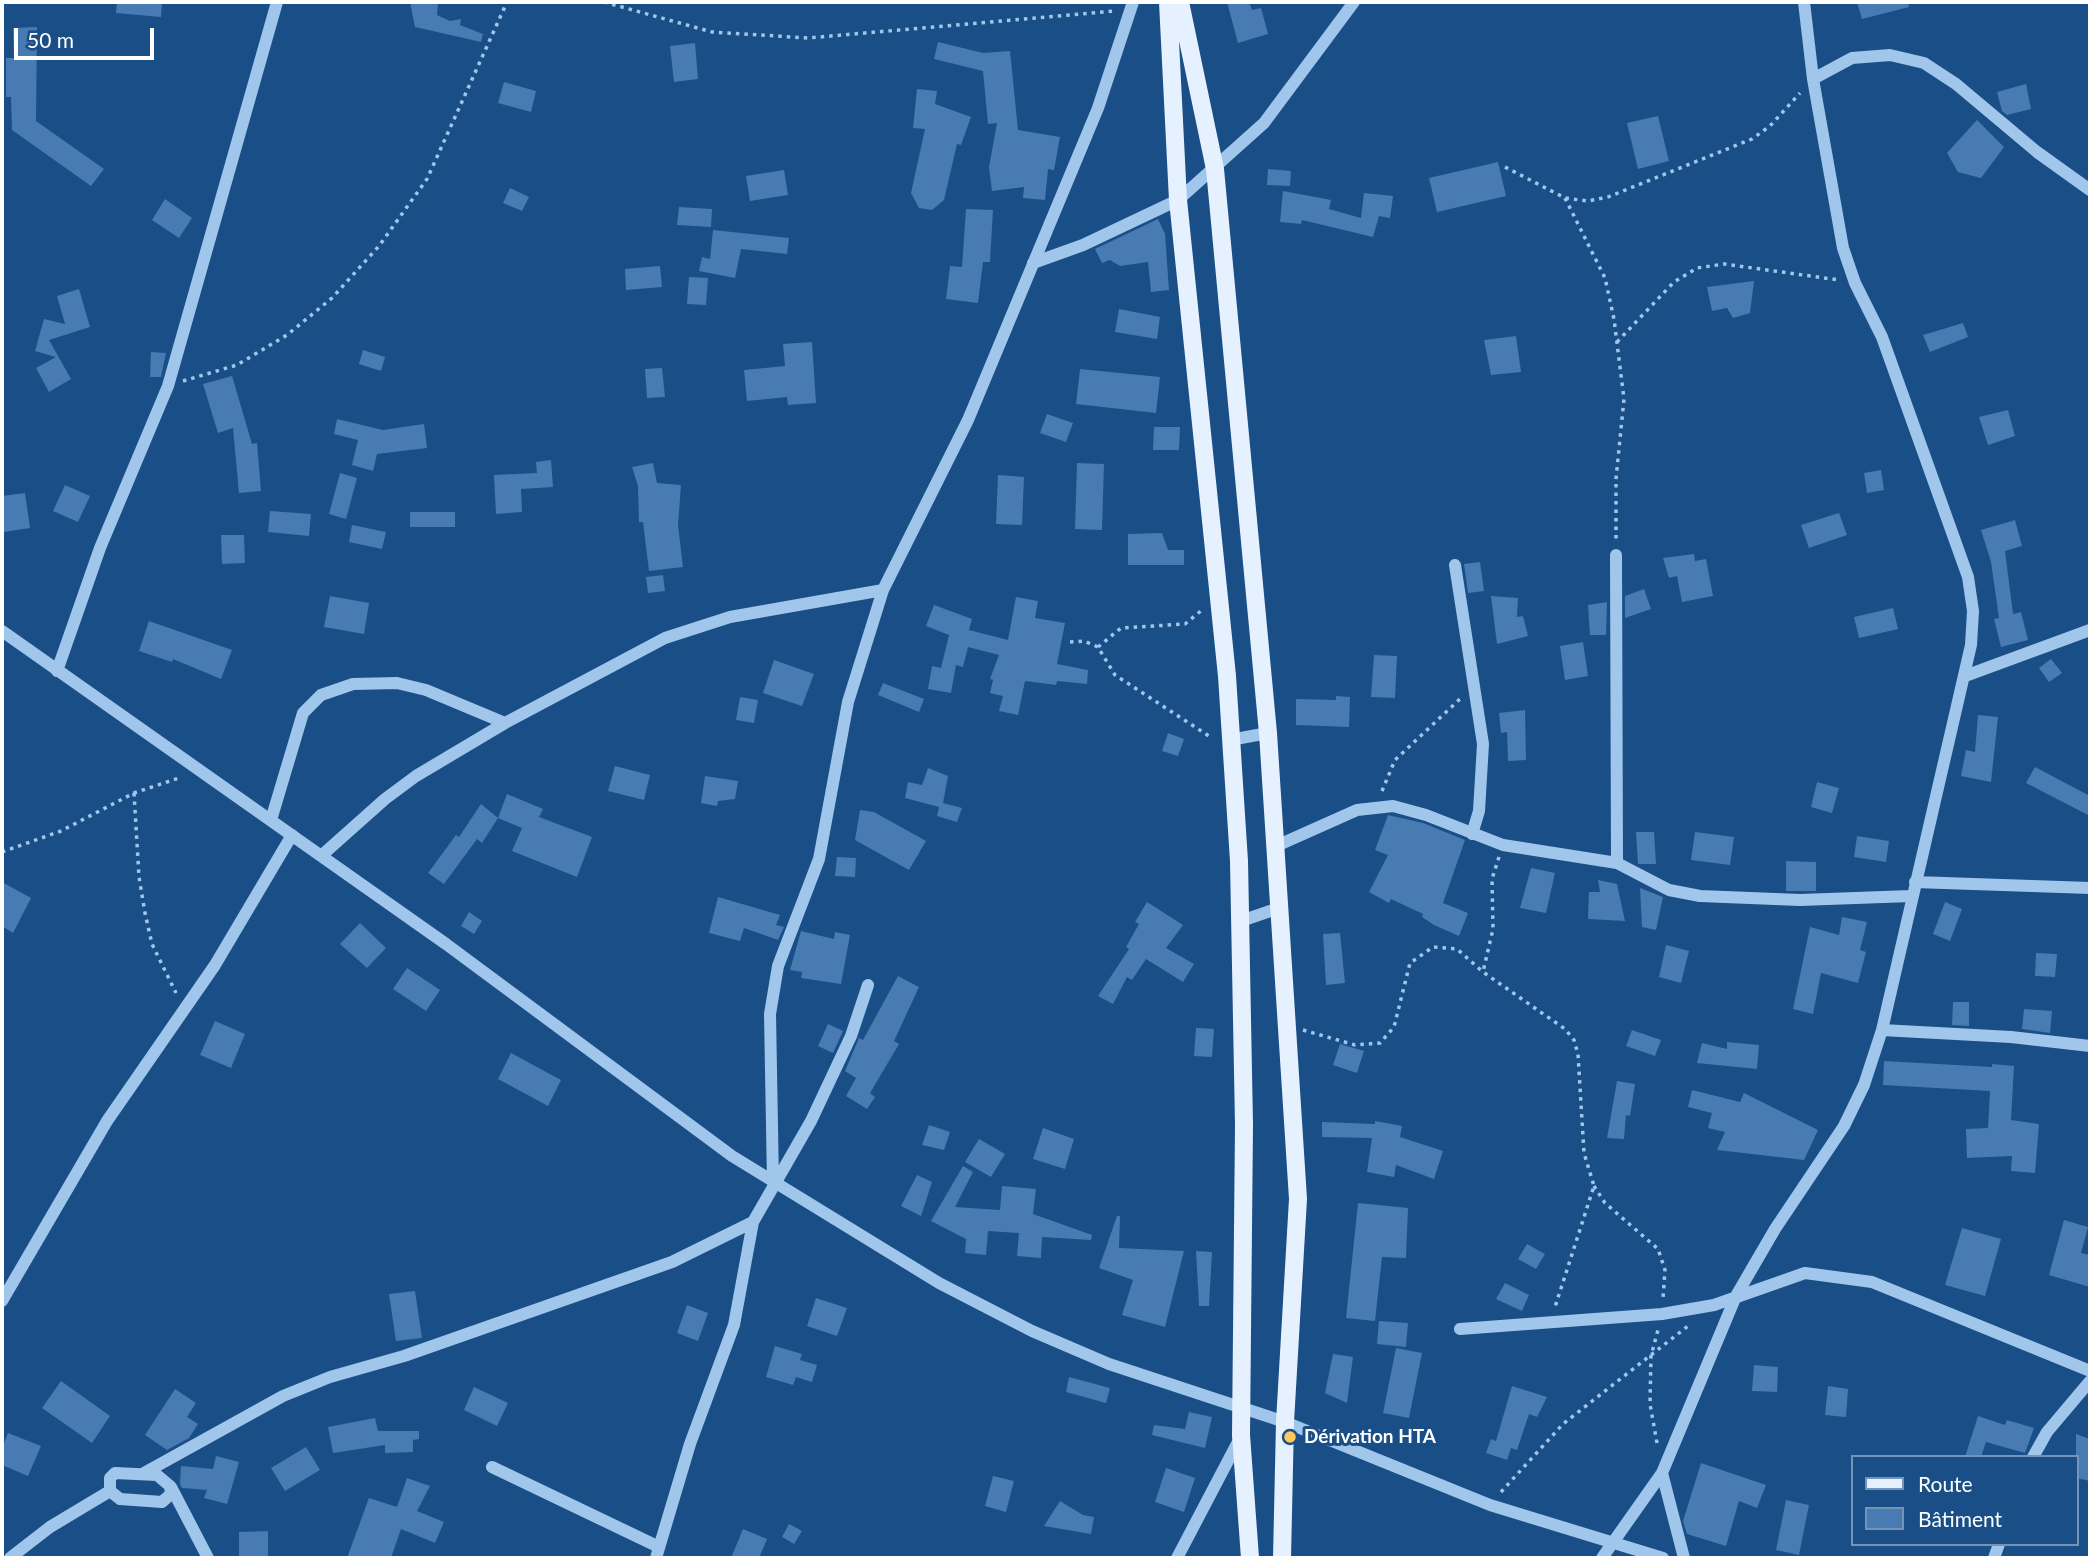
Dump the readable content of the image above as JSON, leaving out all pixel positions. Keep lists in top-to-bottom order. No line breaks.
{"places":["Dérivation HTA"],"legend":["Route","Bâtiment"],"scale_bar":"50 m"}
